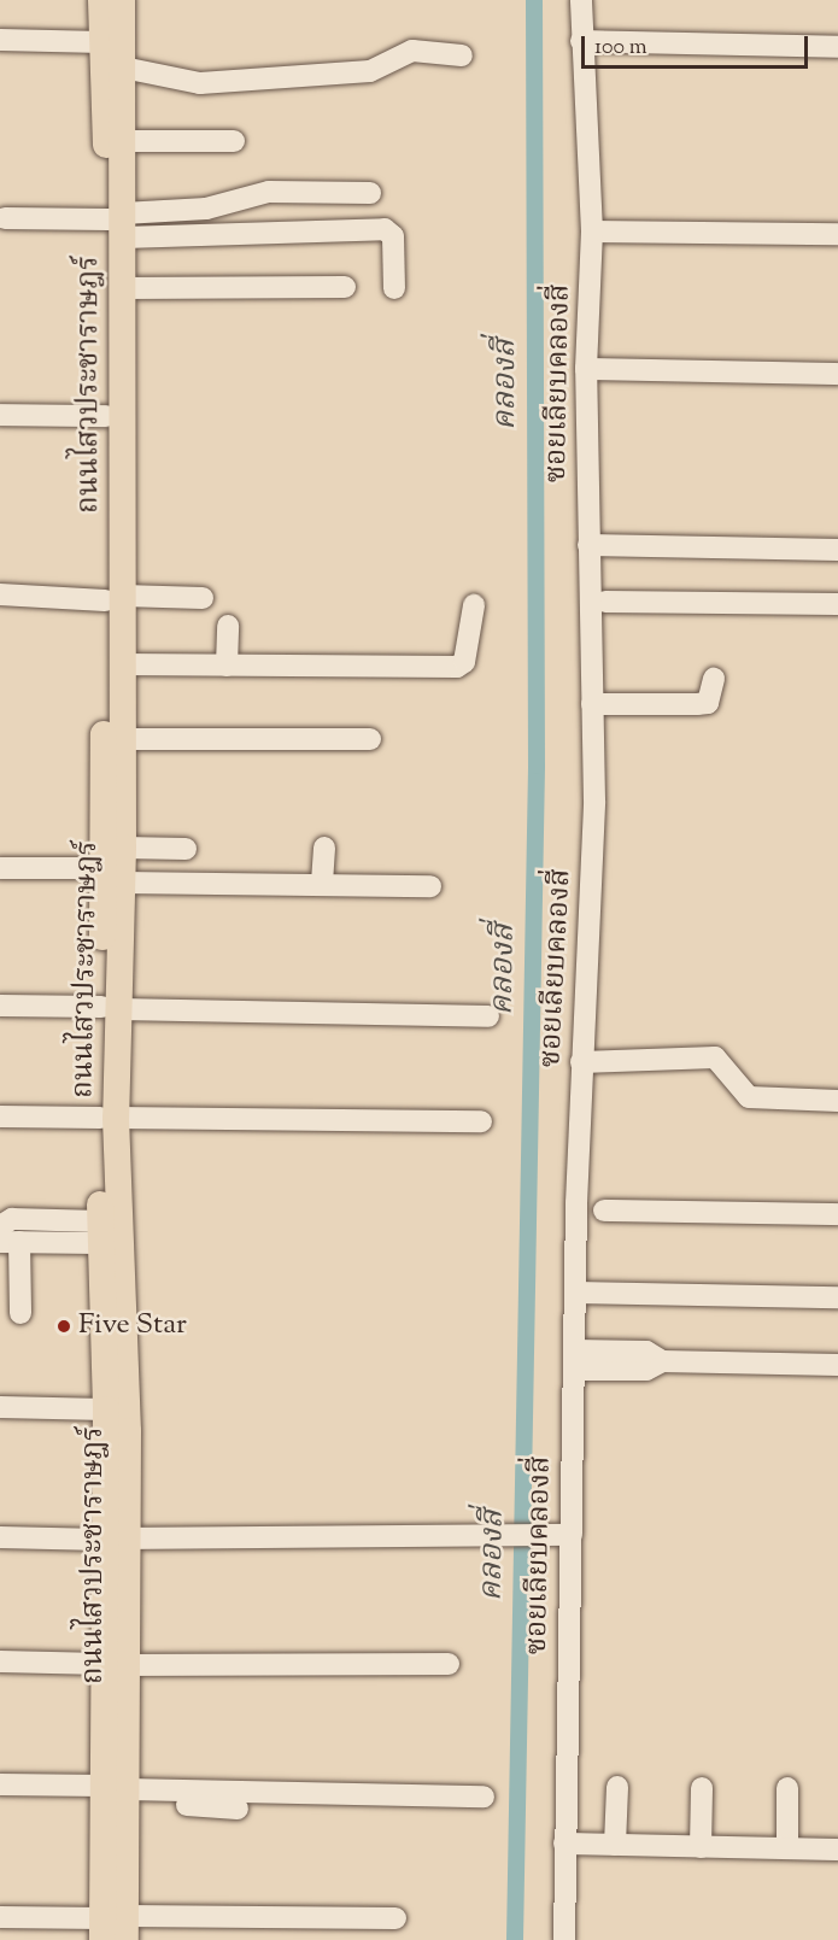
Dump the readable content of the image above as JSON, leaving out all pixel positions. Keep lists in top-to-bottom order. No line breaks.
{"streets":{"main road":["ถนนไสวประชาราษฎร์"],"street":["ซอยเลียบคลองสี่"]},"water":["คลองสี่"],"places":["Five Star"],"scale_bar":"100 m"}
